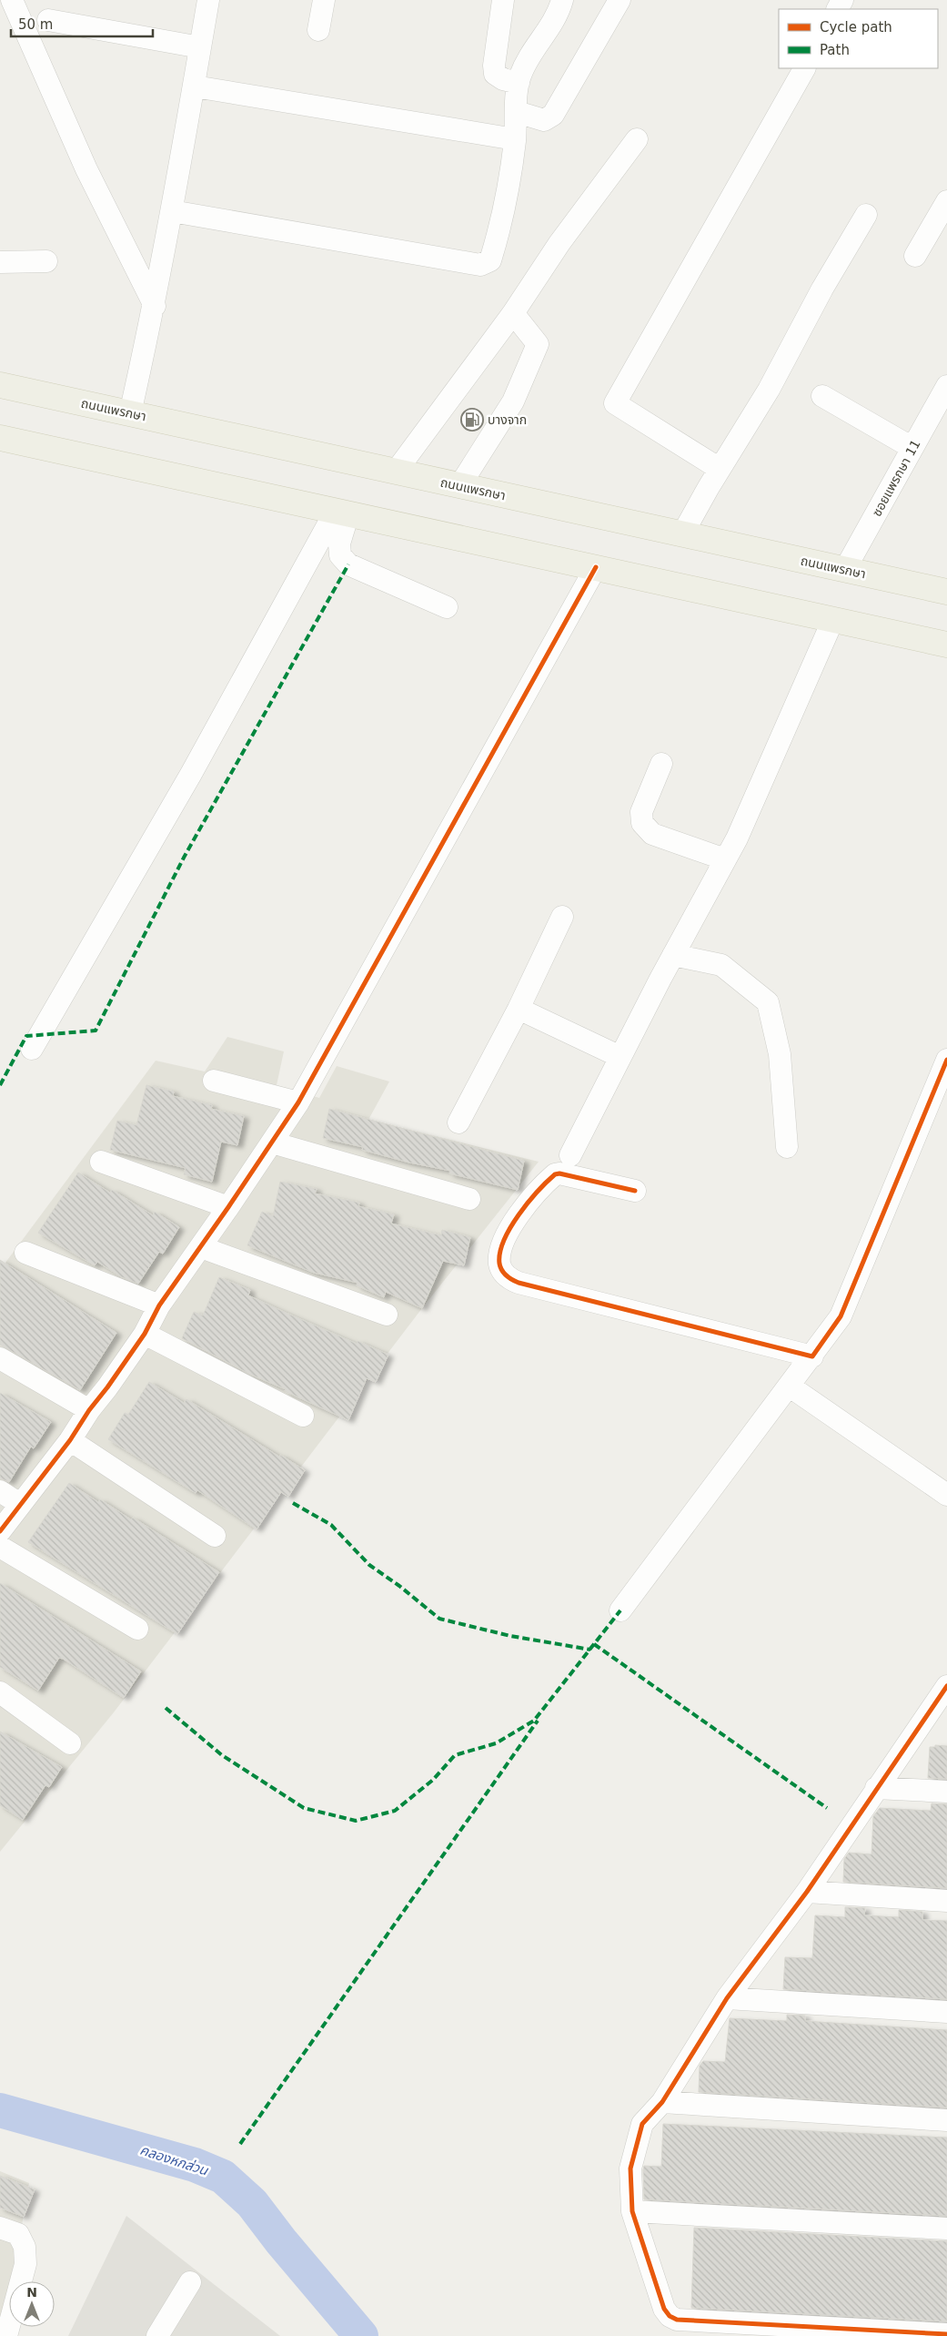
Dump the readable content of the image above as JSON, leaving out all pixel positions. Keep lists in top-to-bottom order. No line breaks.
{"streets":{"main road":["ถนนแพรกษา"],"street":["ซอยแพรกษา 11"]},"crossings":[["ถนนแพรกษา","ซอยแพรกษา 11"]],"water":["คลองหกส่วน"],"places":{"fuel station":["บางจาก"]},"legend":["Cycle path","Path"],"scale_bar":"50 m","north":"top"}
